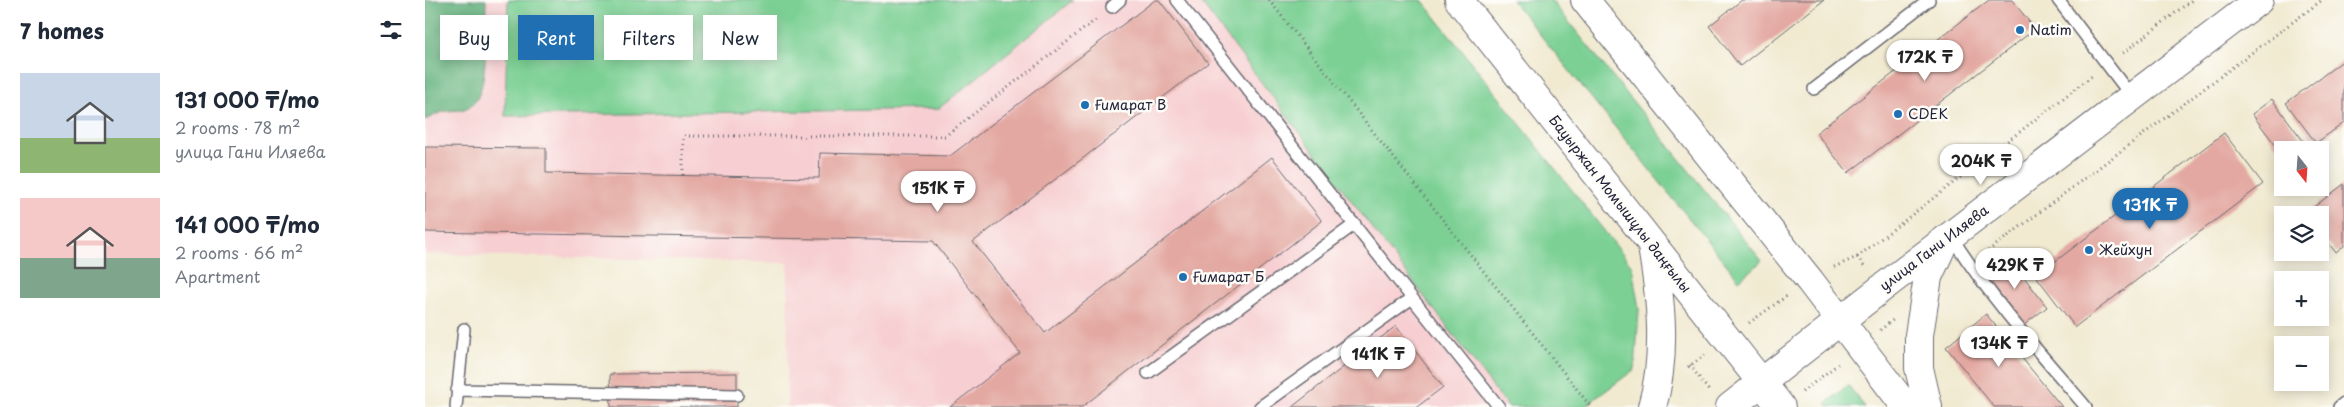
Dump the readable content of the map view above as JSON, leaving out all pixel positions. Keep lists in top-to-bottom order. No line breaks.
{"streets":{"main road":["Бауыржан Момышұлы даңғылы","улица Гани Иляева"]},"crossings":[["Бауыржан Момышұлы даңғылы","улица Гани Иляева"]],"places":["Natim","Ғимарат В","CDEK","Жейхун","Ғимарат Б"],"north":"bottom","page":{"heading":"7 homes","chip":["Buy","Rent","Filters","New"],"price":["172K ₸","204K ₸","151K ₸","131K ₸","429K ₸","134K ₸","141K ₸"],"list":[{"name":"131 000 ₸/mo","note":"2 rooms · 78 m² · улица Гани Иляева"},{"name":"141 000 ₸/mo","note":"2 rooms · 66 m² · Apartment"}],"map_buttons":["+","−"]}}
